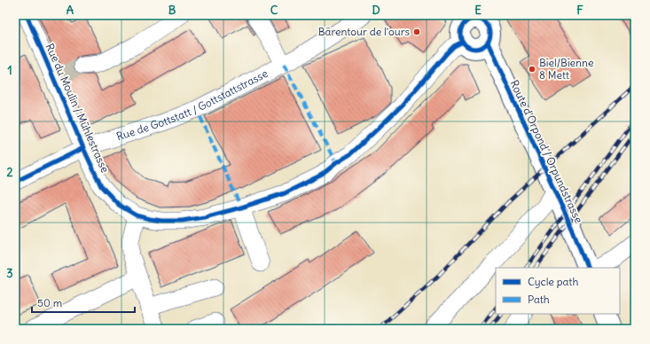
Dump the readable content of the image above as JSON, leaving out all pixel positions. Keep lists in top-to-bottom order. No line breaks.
{"streets":{"main road":["Route d'Orpond / Orpundstrasse"],"street":["Rue de Gottstatt / Gottstattstrasse","Rue du Moulin / Mühlestrasse"]},"crossings":[["Rue de Gottstatt / Gottstattstrasse","Rue du Moulin / Mühlestrasse"],["Rue du Moulin / Mühlestrasse","Route d'Orpond / Orpundstrasse"]],"places":["Bärentour de l'ours","Biel/Bienne 8 Mett"],"legend":["Cycle path","Path"],"scale_bar":"50 m","grid":{"columns":["A","B","C","D","E","F"],"rows":["1","2","3"]}}
